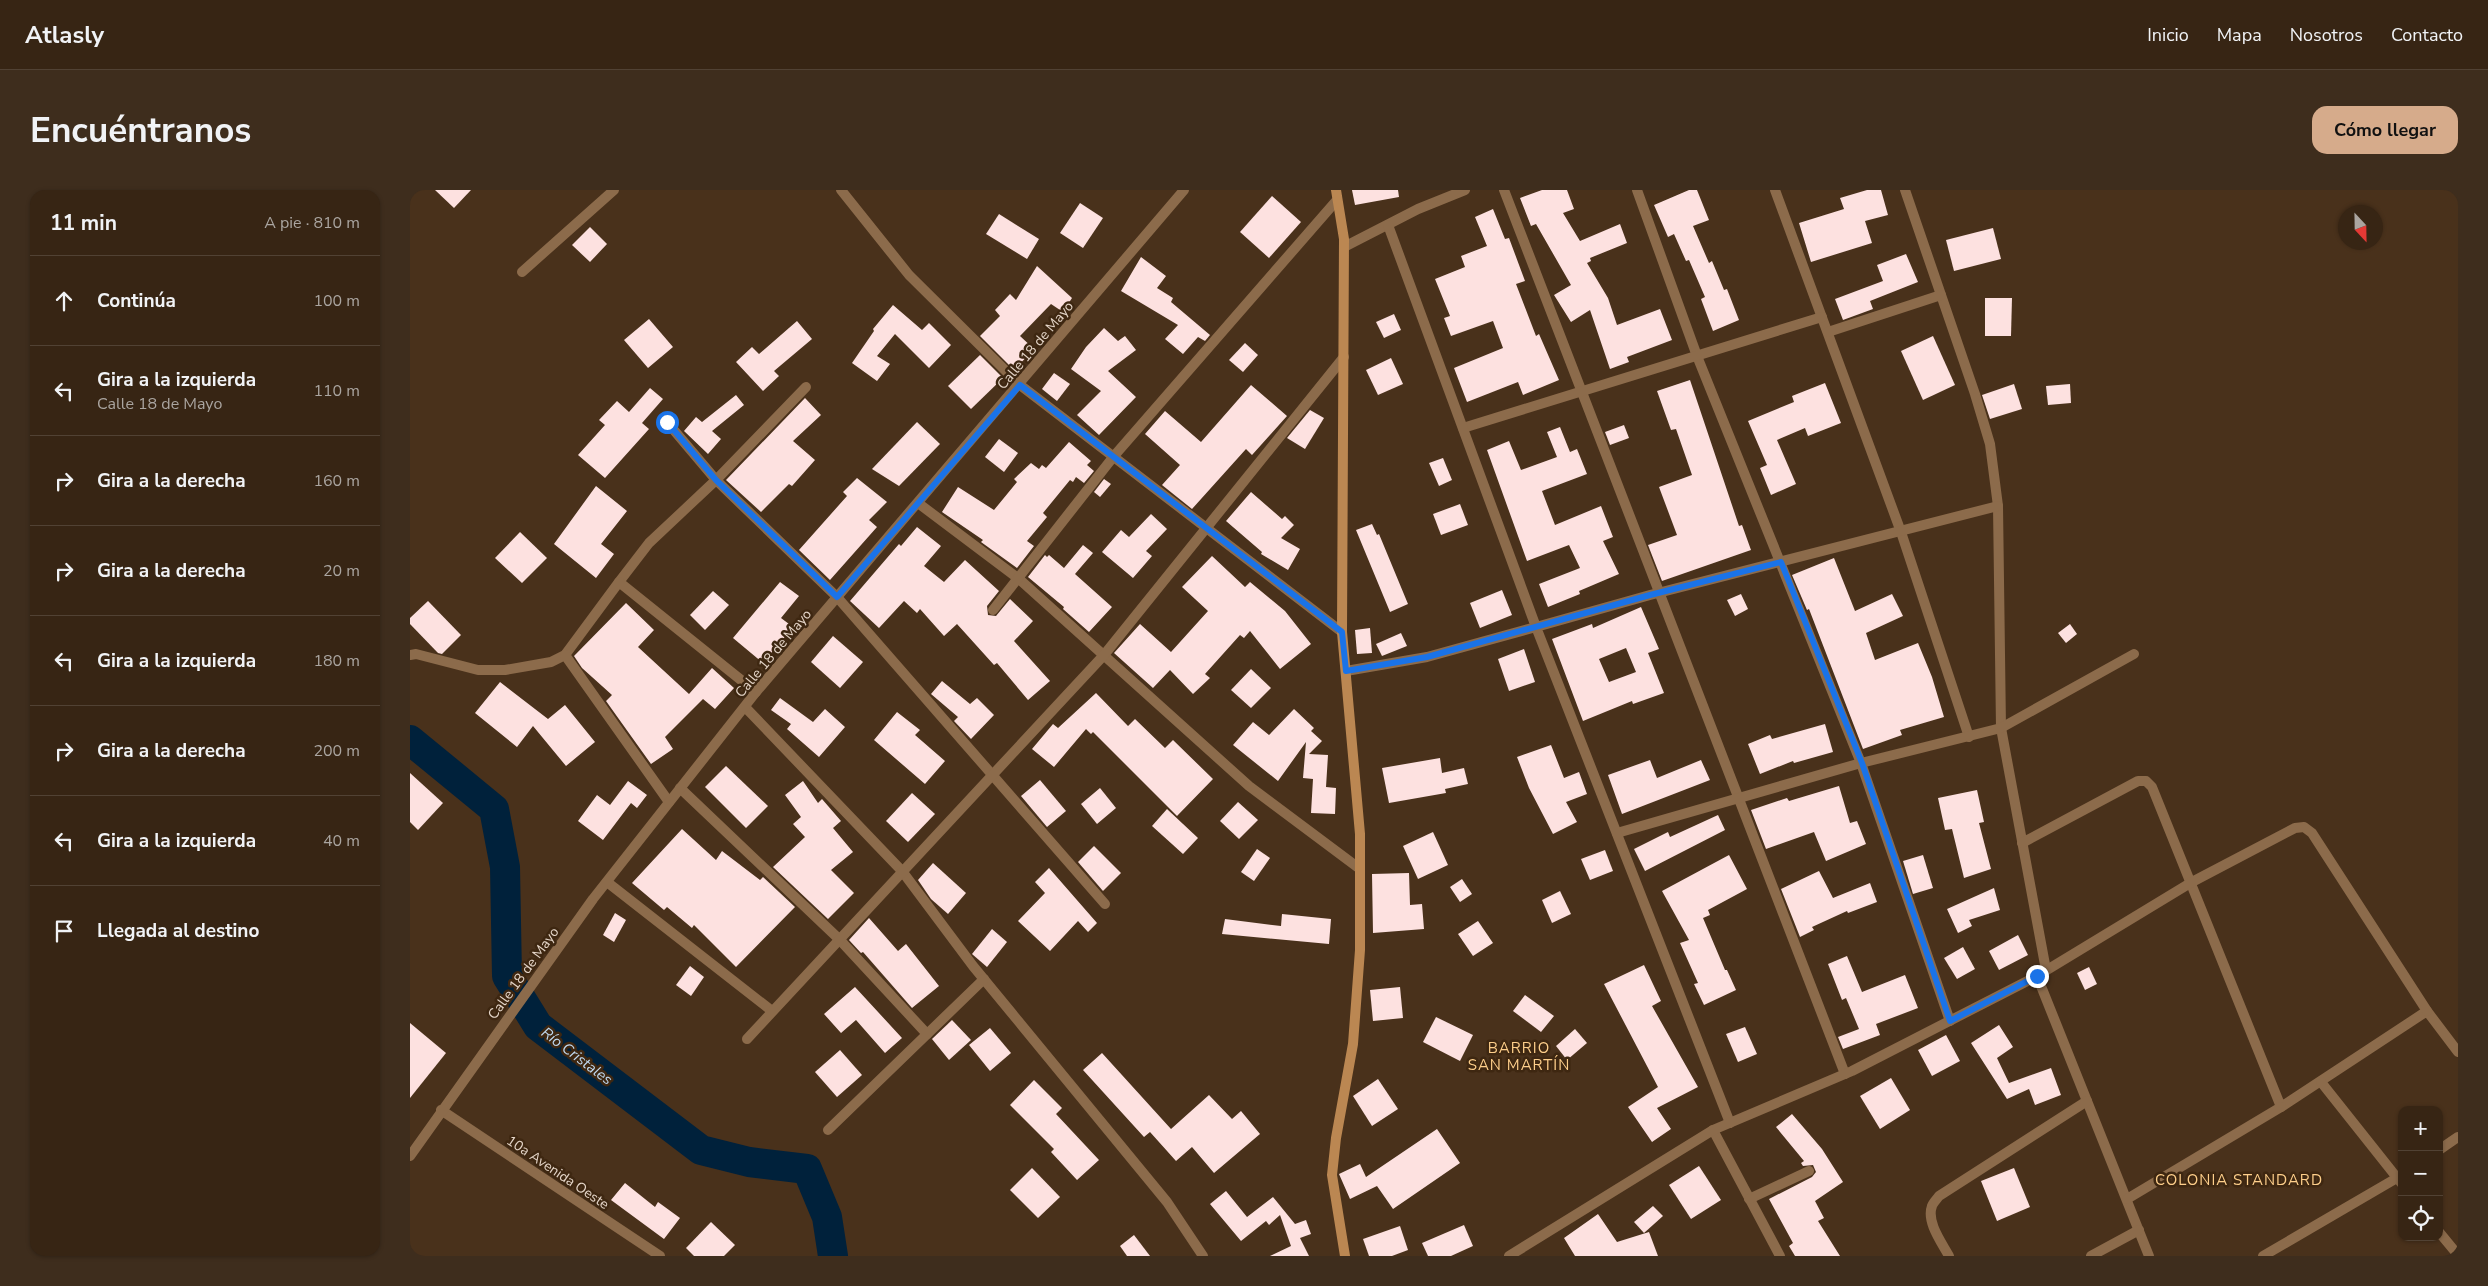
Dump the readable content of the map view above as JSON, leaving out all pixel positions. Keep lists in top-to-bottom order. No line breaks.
{"streets":{"street":["Calle 18 de Mayo","10a Avenida Oeste"]},"crossings":[["Calle 18 de Mayo","10a Avenida Oeste"]],"districts":["BARRIO SAN MARTÍN","COLONIA STANDARD"],"water":["Río Cristales"],"north":"bottom","page":{"header":"Atlasly","nav":["Inicio","Mapa","Nosotros","Contacto"],"buttons":"Cómo llegar","title":"Encuéntranos","heading":["11 min","A pie · 810 m"],"list":[["Continúa","100 m"],["Gira a la izquierda","Calle 18 de Mayo","110 m"],["Gira a la derecha","160 m"],["Gira a la derecha","20 m"],["Gira a la izquierda","180 m"],["Gira a la derecha","200 m"],["Gira a la izquierda","40 m"],"Llegada al destino"],"map_buttons":["+","−"]}}
